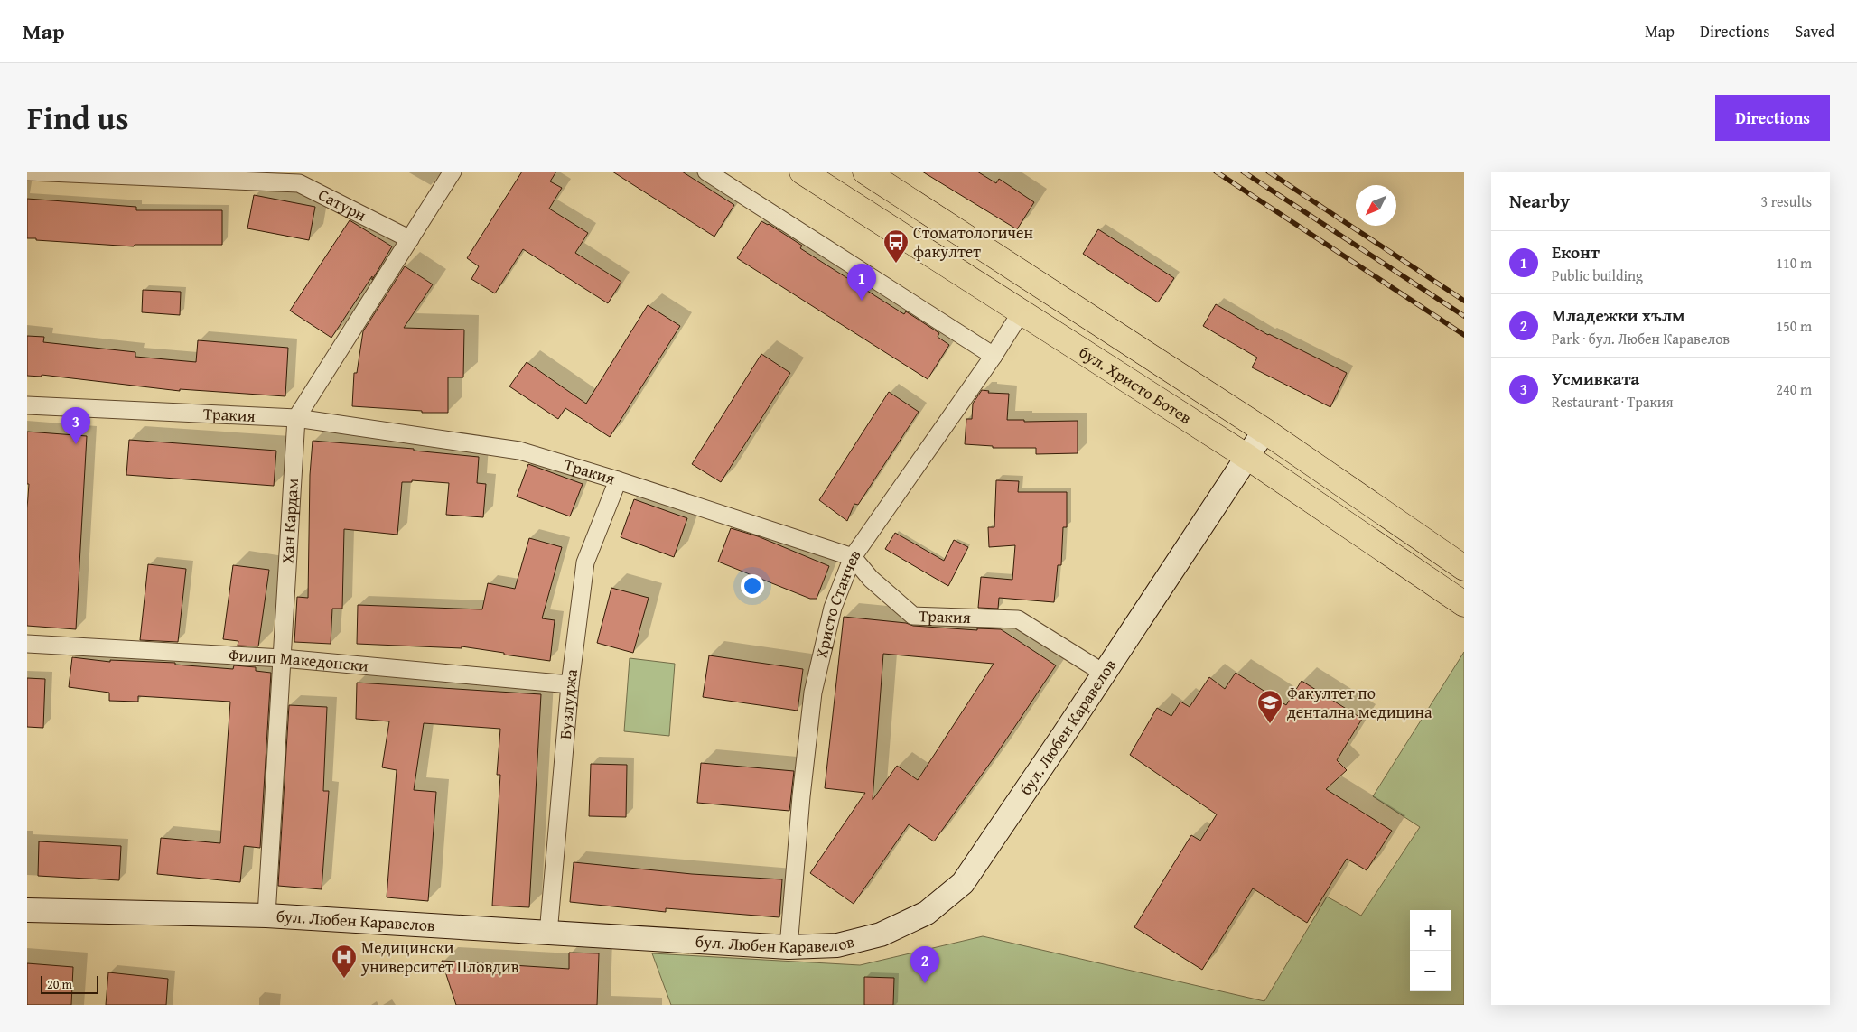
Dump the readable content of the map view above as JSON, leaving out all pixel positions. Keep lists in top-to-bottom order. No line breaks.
{"streets":{"main road":["бул. Христо Ботев"],"street":["Сатурн","Тракия","Хан Кардам","Христо Станчев","Филип Македонски","Бузлуджа","бул. Любен Каравелов"]},"crossings":[["Сатурн","Хан Кардам"],["бул. Христо Ботев","Христо Станчев"],["бул. Христо Ботев","бул. Любен Каравелов"],["Тракия","Хан Кардам"],["Тракия","Христо Станчев"],["Тракия","Бузлуджа"],["Тракия","бул. Любен Каравелов"],["Хан Кардам","Филип Македонски"],["Хан Кардам","бул. Любен Каравелов"],["Христо Станчев","бул. Любен Каравелов"],["Филип Македонски","Бузлуджа"],["Бузлуджа","бул. Любен Каравелов"]],"places":{"bus stop":["Стоматологичен факултет"],"school or university":["Факултет по дентална медицина"],"hospital":["Медицински университет Пловдив"]},"scale_bar":"20 m","north":"bottom left","page":{"header":"Map","nav":["Map","Directions","Saved"],"title":"Find us","buttons":"Directions","heading":["Nearby","3 results"],"list":[{"mark":"1","name":"Еконт","note":"Public building","value":"110 m"},{"mark":"2","name":"Младежки хълм","note":"Park · бул. Любен Каравелов","value":"150 m"},{"mark":"3","name":"Усмивката","note":"Restaurant · Тракия","value":"240 m"}],"pins":["1","3","2"],"map_buttons":["+","−"],"scale":"20 m"}}
